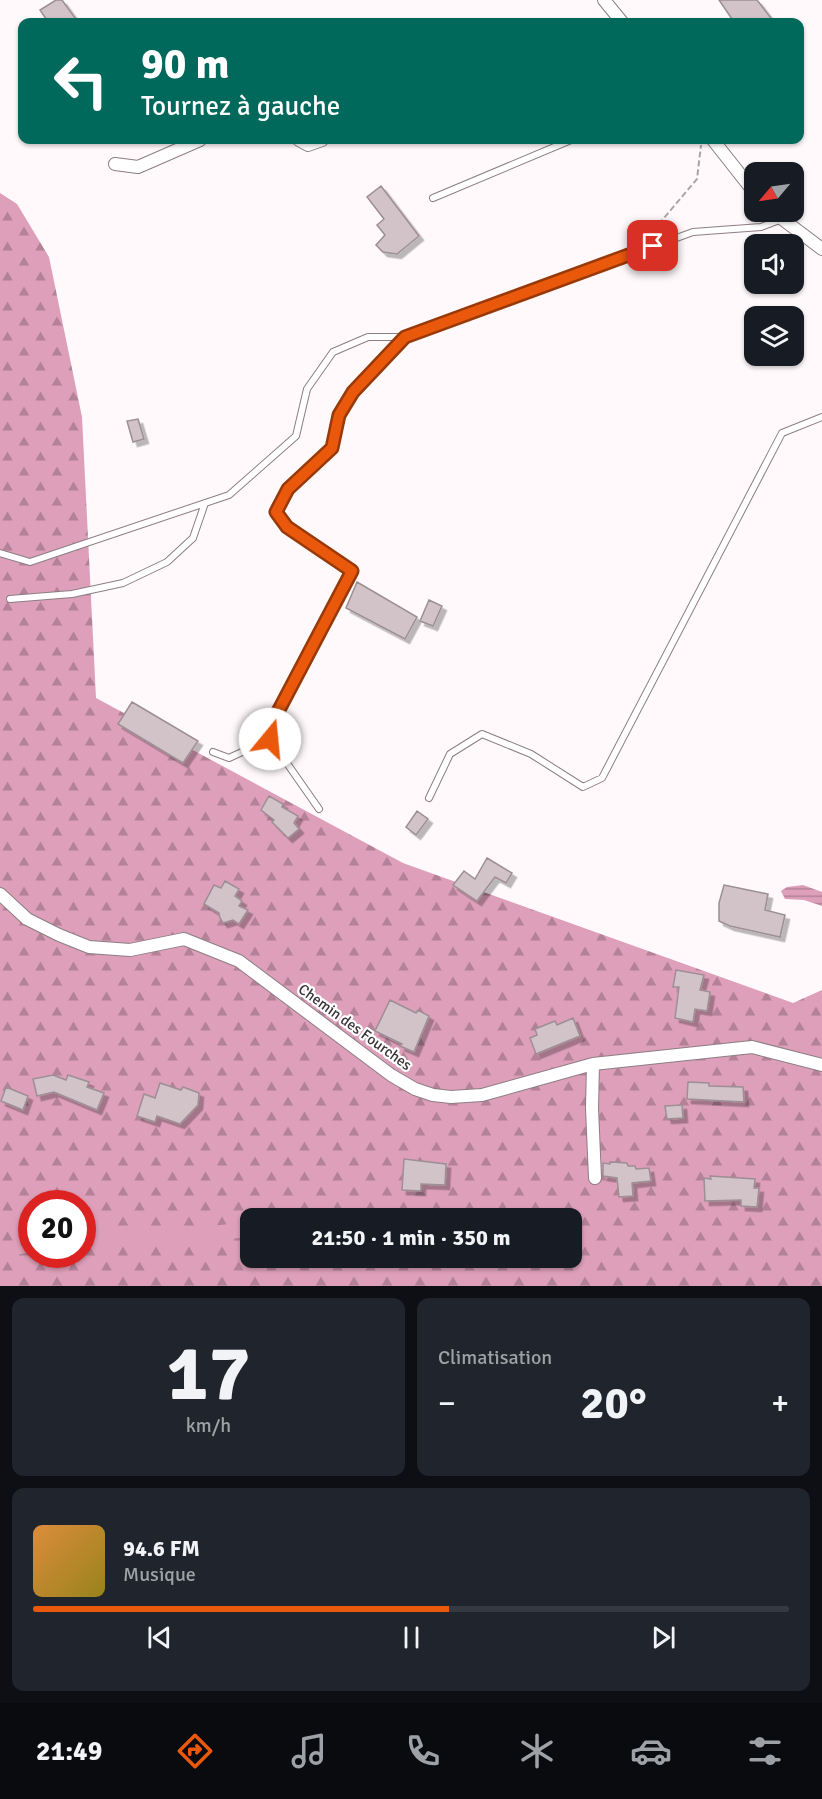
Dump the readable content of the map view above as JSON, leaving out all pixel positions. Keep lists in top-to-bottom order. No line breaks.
{"streets":{"street":["Chemin des Fourches"]},"north":"bottom left","page":{"turn":["90 m","Tournez à gauche"],"limit":"20","trip":"21:50 · 1 min · 350 m","tile":[["17","km/h"],"Climatisation"],"heat":["−","20°","+"],"song":["94.6 FM","Musique"],"tabs":"21:49"}}
